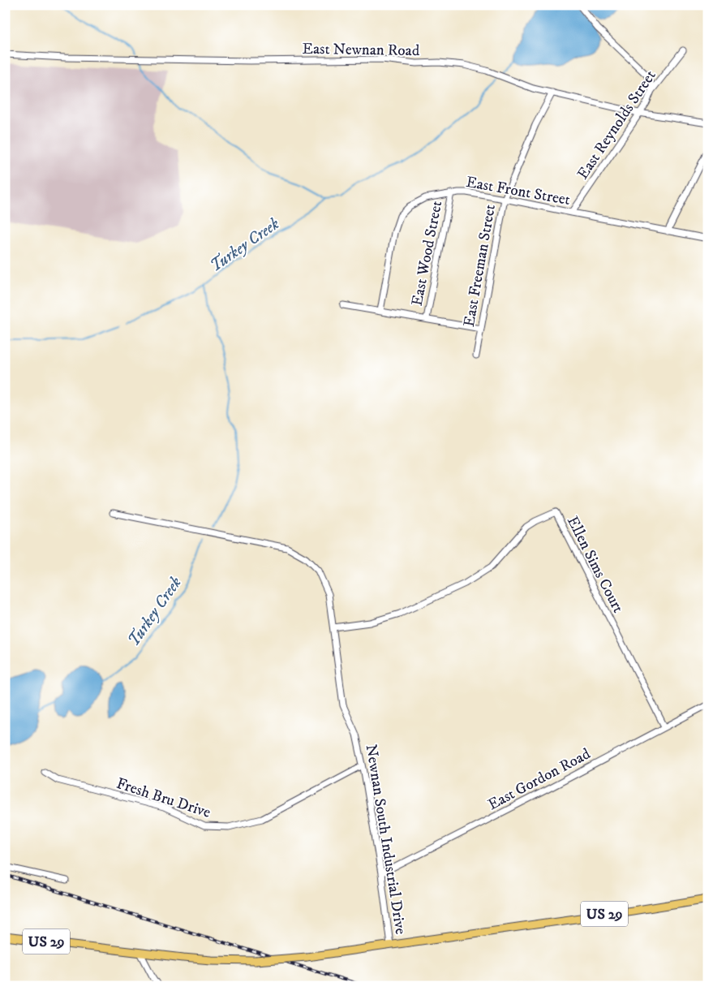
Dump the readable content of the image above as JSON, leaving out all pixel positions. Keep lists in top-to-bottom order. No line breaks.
{"streets":{"main road":["US 29"],"street":["East Newnan Road","East Reynolds Street","East Front Street","East Wood Street","East Freeman Street","Ellen Sims Court","East Gordon Road","Fresh Bru Drive","Newnan South Industrial Drive"]},"crossings":[["East Newnan Road","East Reynolds Street"],["East Newnan Road","East Freeman Street"],["East Reynolds Street","East Front Street"],["East Front Street","East Wood Street"],["East Front Street","East Freeman Street"],["Ellen Sims Court","East Gordon Road"],["Ellen Sims Court","Newnan South Industrial Drive"],["East Gordon Road","Newnan South Industrial Drive"],["Fresh Bru Drive","Newnan South Industrial Drive"],["Newnan South Industrial Drive","US 29"]],"water":["Turkey Creek"]}
